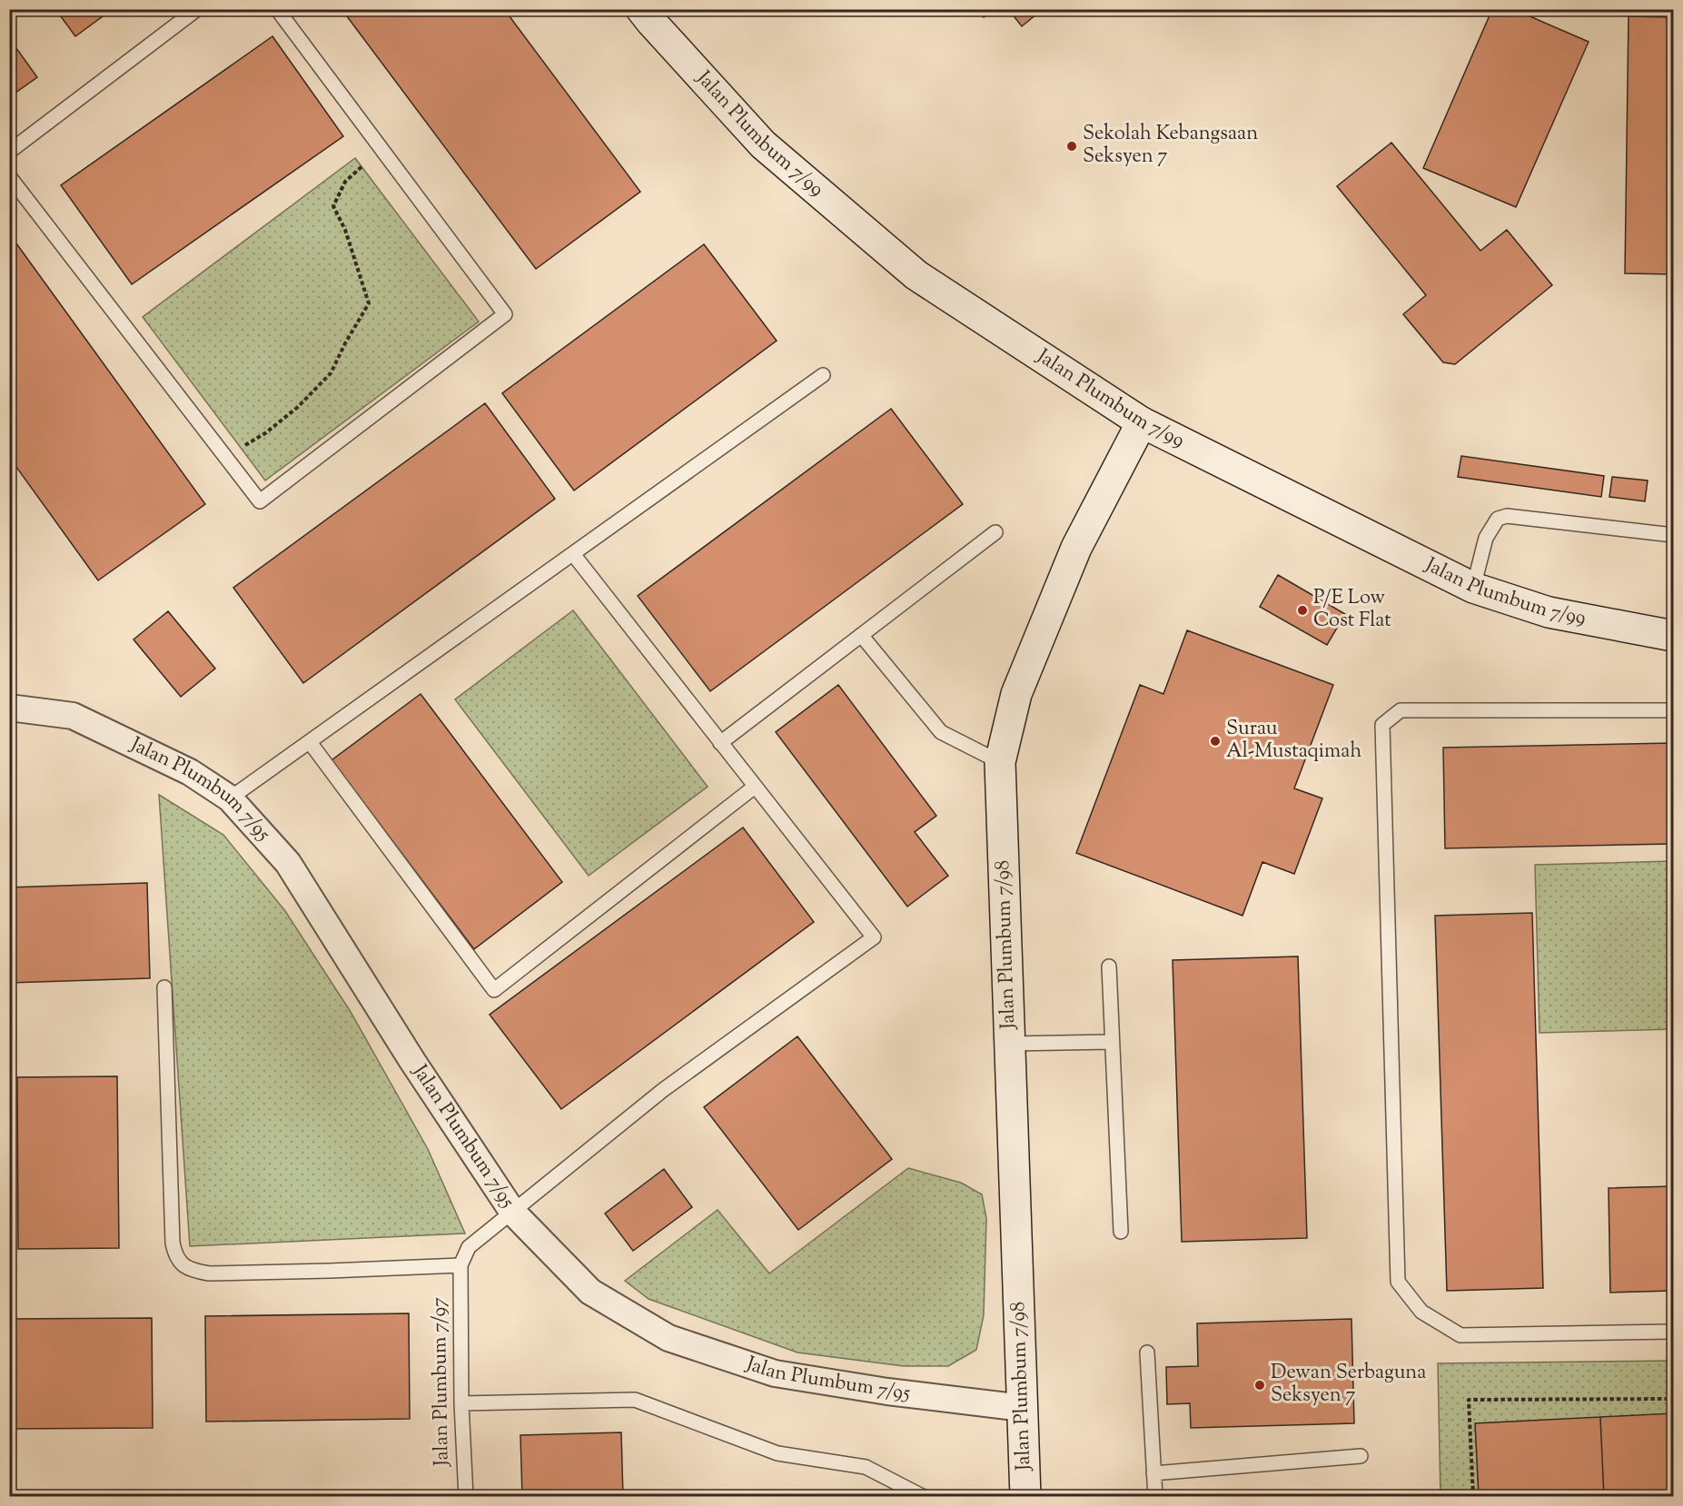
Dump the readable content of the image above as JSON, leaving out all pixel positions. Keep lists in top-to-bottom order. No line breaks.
{"streets":{"street":["Jalan Plumbum 7/99","Jalan Plumbum 7/95","Jalan Plumbum 7/98"],"lane":["Jalan Plumbum 7/97"]},"crossings":[["Jalan Plumbum 7/99","Jalan Plumbum 7/98"],["Jalan Plumbum 7/95","Jalan Plumbum 7/98"]],"places":["Sekolah Kebangsaan Seksyen 7","P/E Low Cost Flat","Surau Al-Mustaqimah","Dewan Serbaguna Seksyen 7"]}
